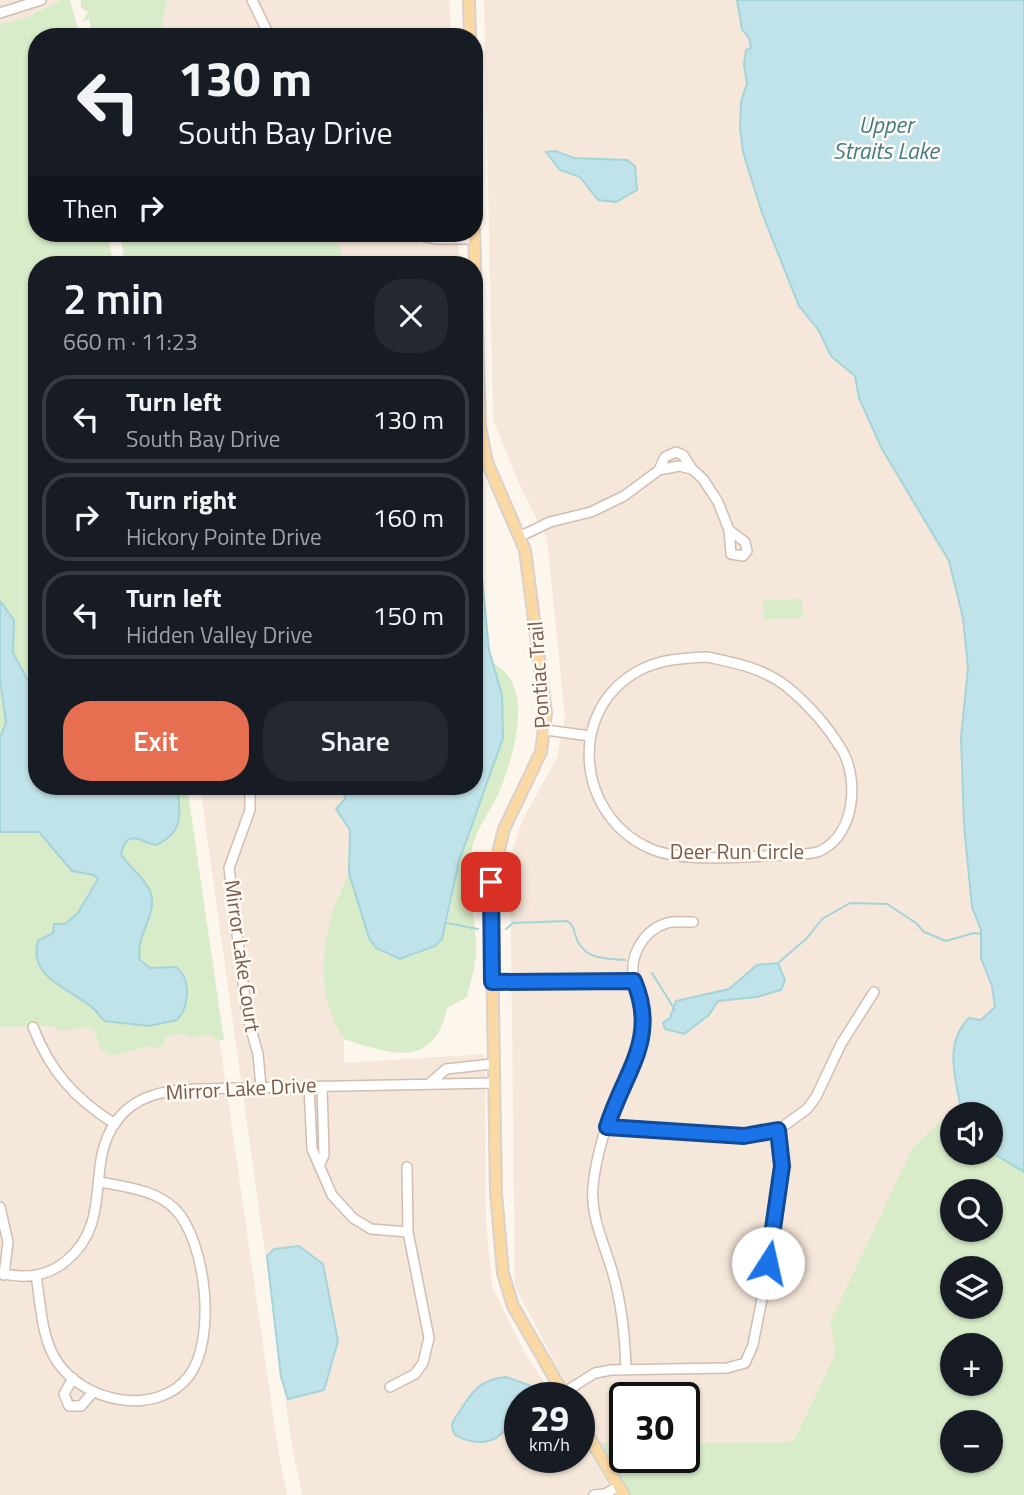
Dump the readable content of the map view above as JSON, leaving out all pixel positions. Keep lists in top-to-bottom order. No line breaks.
{"streets":{"main road":["Pontiac Trail"],"street":["Deer Run Circle","Mirror Lake Court","Mirror Lake Drive"]},"crossings":[["Pontiac Trail","Mirror Lake Drive"],["Mirror Lake Court","Mirror Lake Drive"]],"water":["Upper Straits Lake"],"page":{"turn":["130 m","South Bay Drive"],"then":"Then","heading":["2 min","660 m · 11:23"],"list":[{"name":"Turn left","note":"South Bay Drive","value":"130 m"},{"name":"Turn right","note":"Hickory Pointe Drive","value":"160 m"},{"name":"Turn left","note":"Hidden Valley Drive","value":"150 m"}],"buttons":["Exit","Share"],"map_buttons":["+","−"],"speed":"29 km/h","limit":"30"}}
